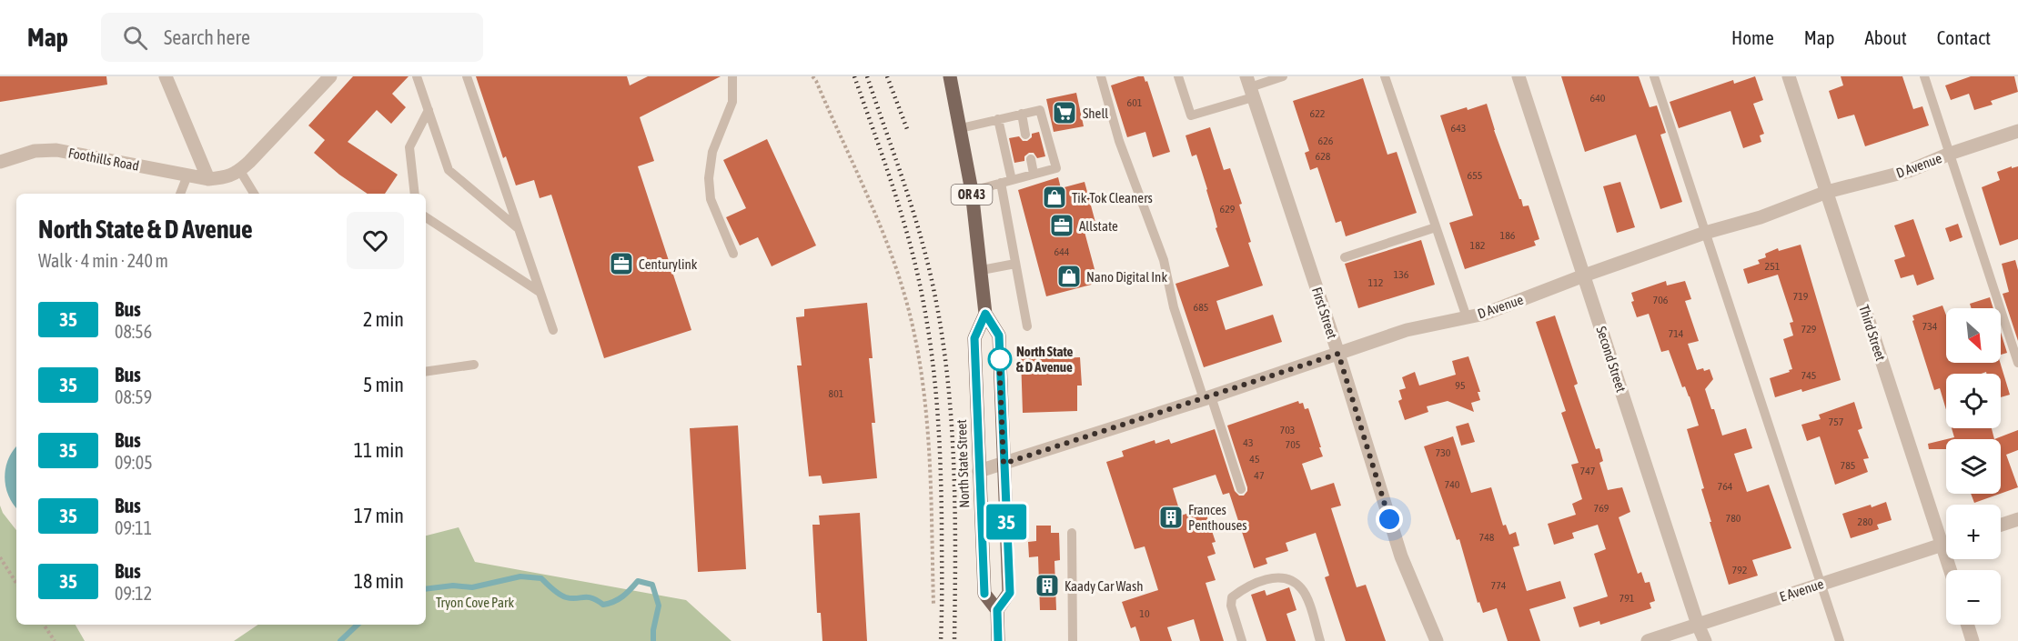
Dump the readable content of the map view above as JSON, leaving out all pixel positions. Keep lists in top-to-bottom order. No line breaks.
{"streets":{"main road":["OR 43","North State Street"],"street":["Foothills Road","D Avenue","First Street","Third Street","Second Street","E Avenue"]},"crossings":[["D Avenue","First Street"],["D Avenue","Third Street"],["D Avenue","Second Street"],["D Avenue","North State Street"],["Third Street","E Avenue"],["Second Street","E Avenue"]],"parks":["Tryon Cove Park"],"places":{"supermarket":["Shell"],"shop":["Tik-Tok Cleaners","Nano Digital Ink"],"office":["Allstate","Centurylink"],"other":["North State & D Avenue"],"building":["Frances Penthouses","Kaady Car Wash"]},"lines":["bus line 35"],"house_numbers":["640","601","622","643","626","628","655","629","186","182","644","251","136","112","719","706","685","734","729","714","745","95","801","757","703","43","705","730","45","785","747","47","740","764","769","780","280","748","792","774","791","10"],"north":"bottom right","page":{"header":"Map","search":"Search here","nav":["Home","Map","About","Contact"],"on_map":"35","heading":["North State & D Avenue","Walk · 4 min · 240 m"],"list":[{"mark":"35","name":"Bus","note":"08:56","value":"2 min"},{"mark":"35","name":"Bus","note":"08:59","value":"5 min"},{"mark":"35","name":"Bus","note":"09:05","value":"11 min"},{"mark":"35","name":"Bus","note":"09:11","value":"17 min"},{"mark":"35","name":"Bus","note":"09:12","value":"18 min"}],"map_buttons":["+","−"]}}
